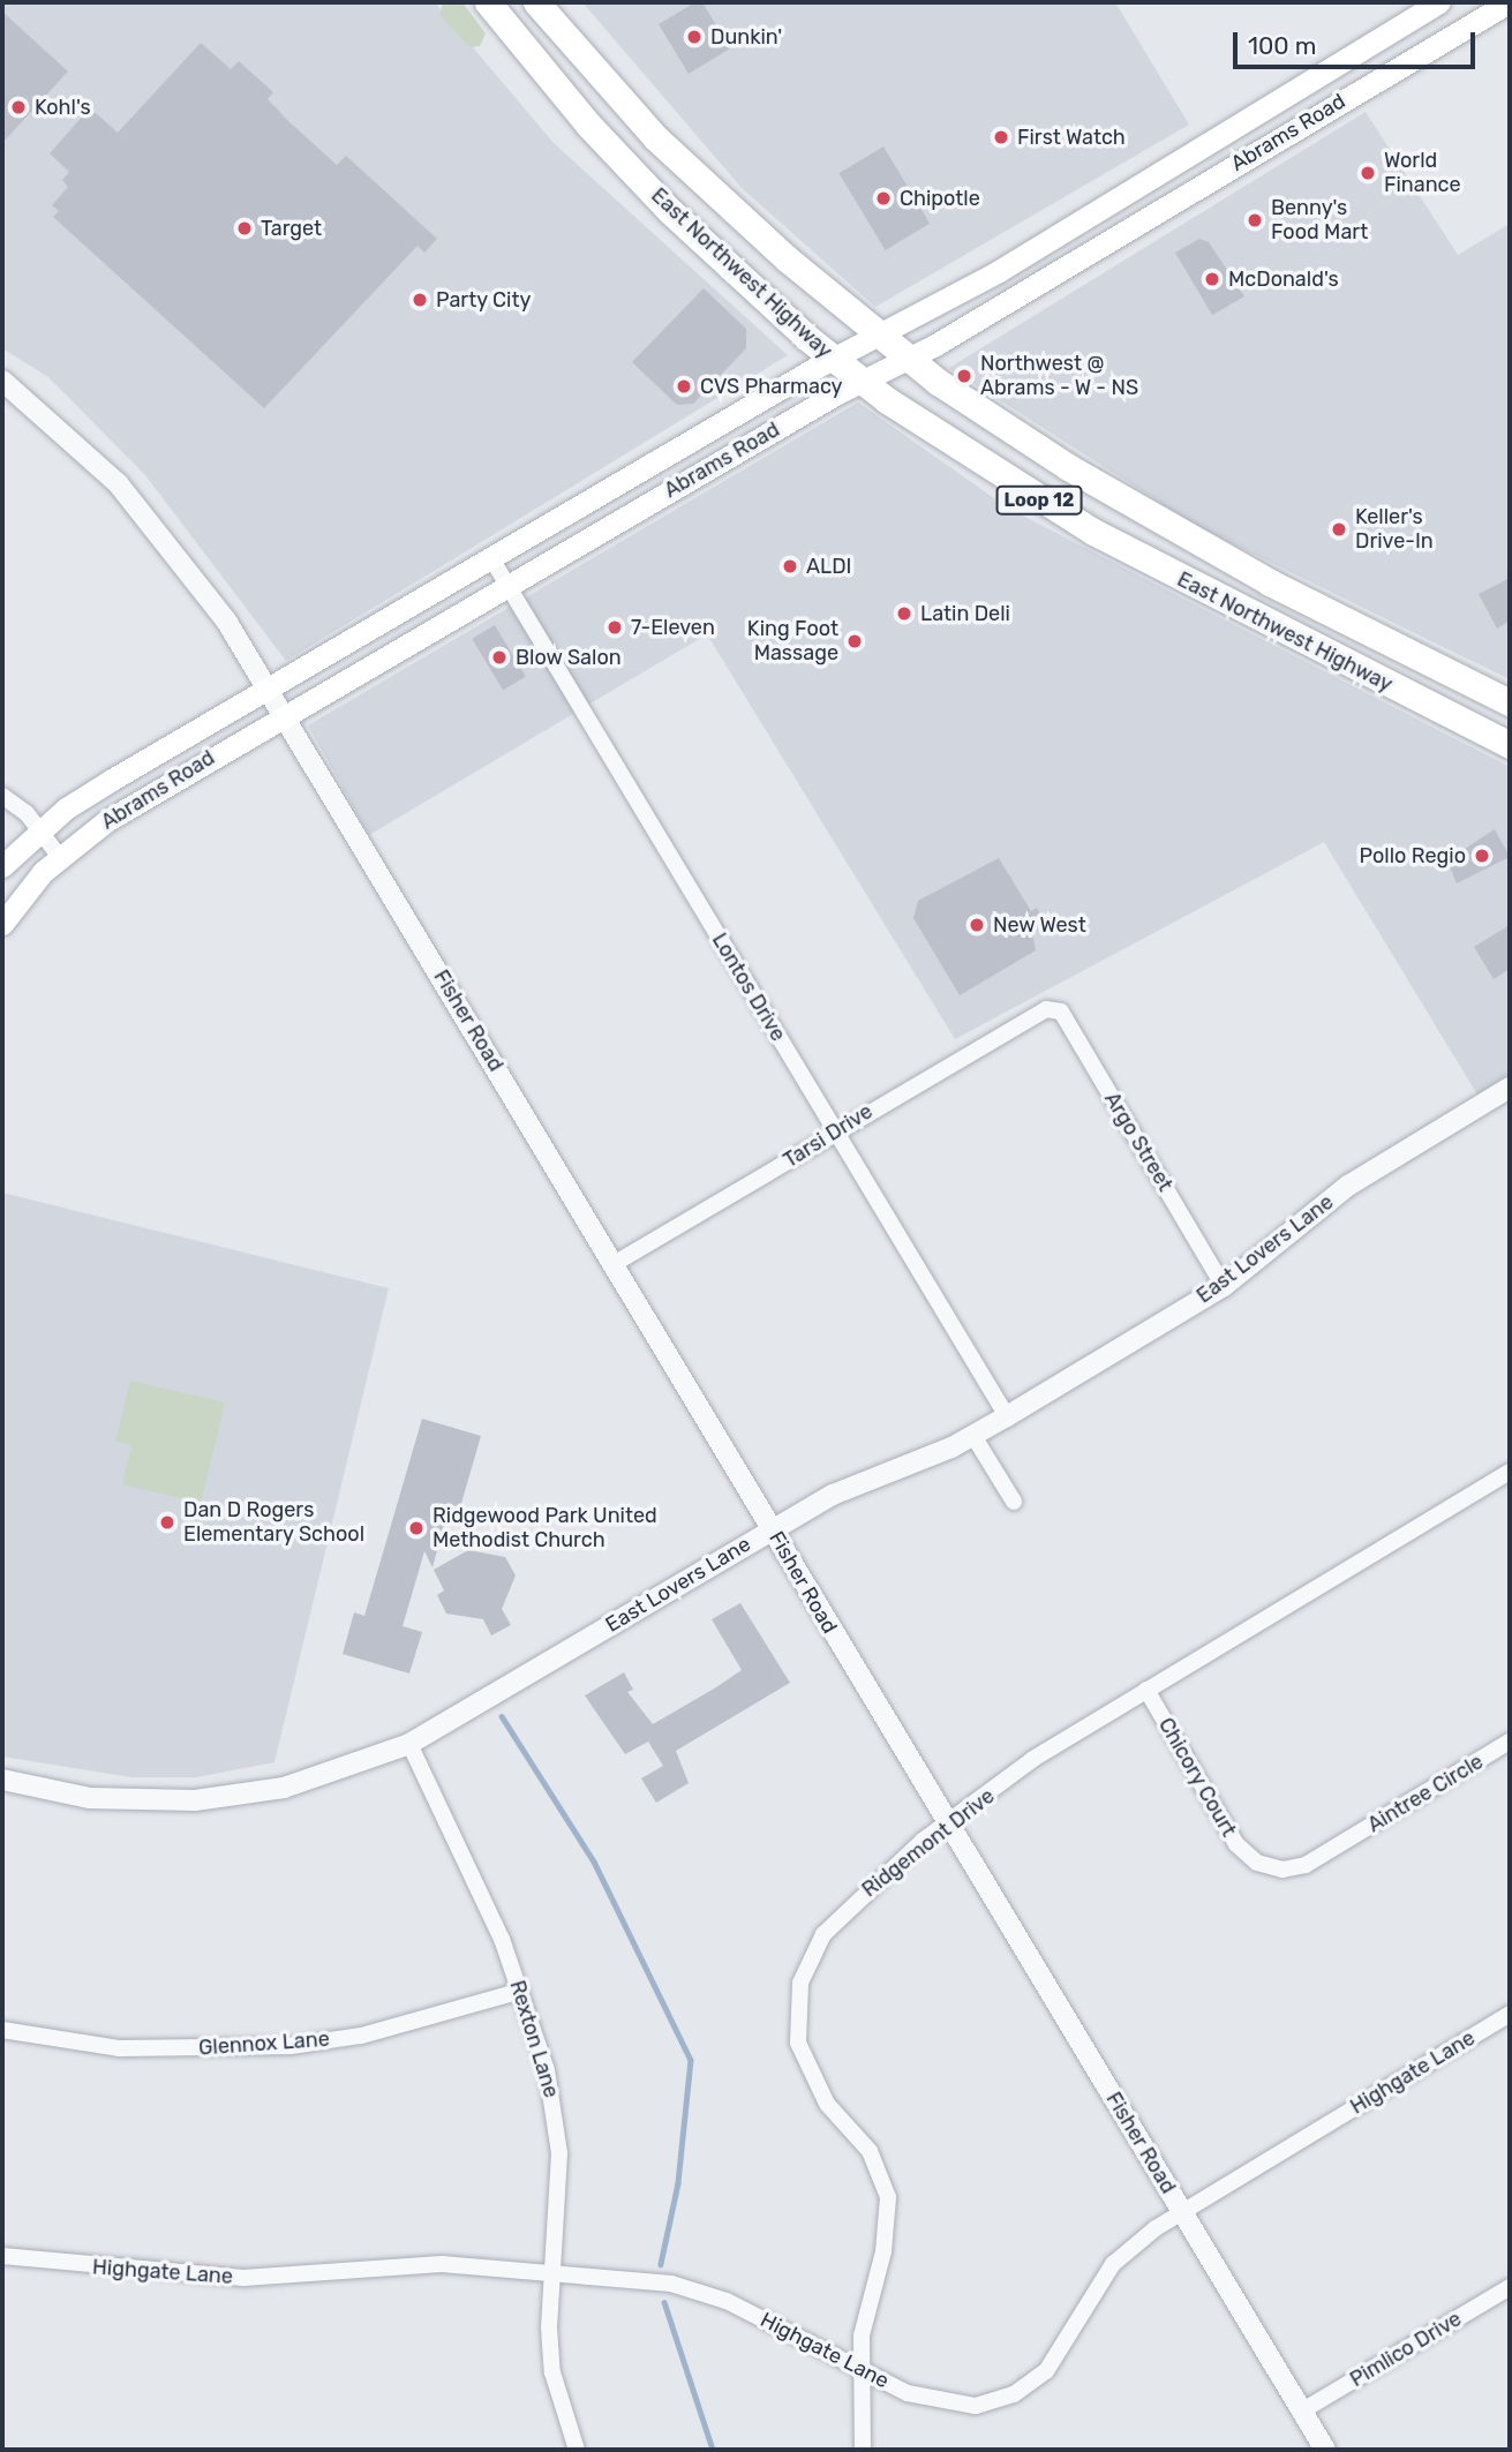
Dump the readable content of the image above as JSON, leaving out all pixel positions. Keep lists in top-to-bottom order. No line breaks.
{"streets":{"main road":["Abrams Road","East Northwest Highway","Loop 12"],"street":["Lontos Drive","Fisher Road","Tarsi Drive","Argo Street","East Lovers Lane","Chicory Court","Aintree Circle","Ridgemont Drive","Rexton Lane","Glennox Lane","Highgate Lane","Pimlico Drive"]},"crossings":[["Abrams Road","East Northwest Highway"],["Abrams Road","Lontos Drive"],["Abrams Road","Fisher Road"],["Lontos Drive","Tarsi Drive"],["Lontos Drive","East Lovers Lane"],["Fisher Road","Tarsi Drive"],["Fisher Road","East Lovers Lane"],["Fisher Road","Ridgemont Drive"],["Fisher Road","Highgate Lane"],["Fisher Road","Pimlico Drive"],["Tarsi Drive","Argo Street"],["Argo Street","East Lovers Lane"],["East Lovers Lane","Rexton Lane"],["Chicory Court","Aintree Circle"],["Chicory Court","Ridgemont Drive"],["Ridgemont Drive","Highgate Lane"],["Rexton Lane","Glennox Lane"],["Rexton Lane","Highgate Lane"]],"places":["Dunkin'","Kohl's","First Watch","World Finance","Chipotle","Benny's Food Mart","Target","McDonald's","Party City","Northwest @ Abrams - W - NS","CVS Pharmacy","Keller's Drive-In","ALDI","Latin Deli","7-Eleven","King Foot Massage","Blow Salon","Pollo Regio","New West","Dan D Rogers Elementary School","Ridgewood Park United Methodist Church"],"scale_bar":"100 m"}
